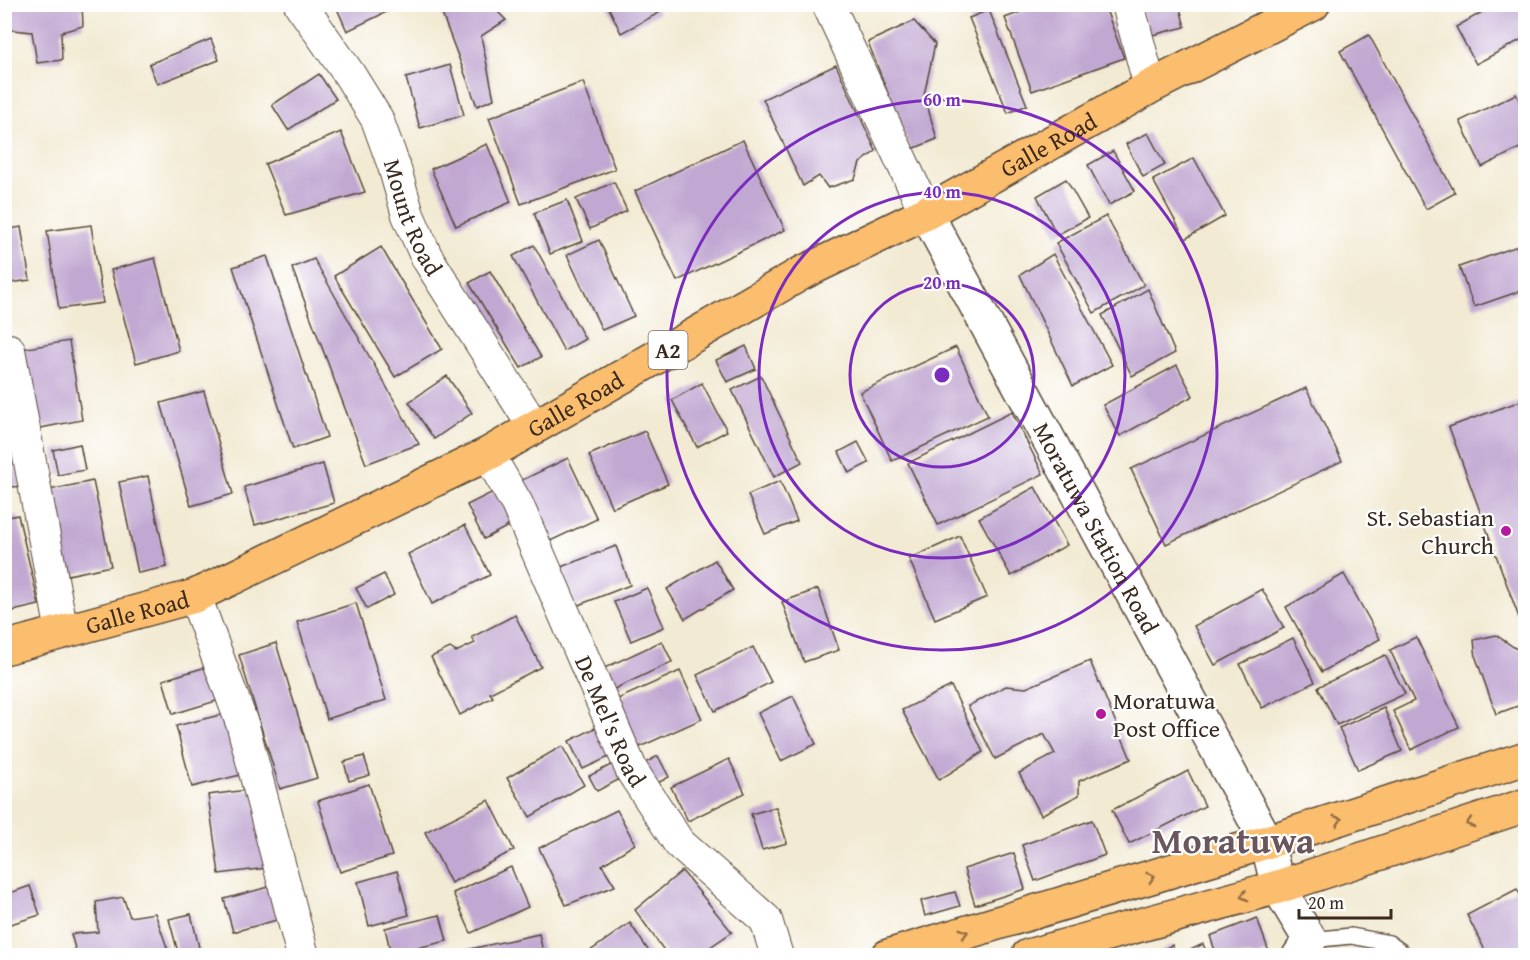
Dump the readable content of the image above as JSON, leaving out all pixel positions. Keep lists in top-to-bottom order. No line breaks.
{"streets":{"main road":["Galle Road","A2"],"street":["Mount Road","Moratuwa Station Road","De Mel's Road"]},"crossings":[["Galle Road","Mount Road"],["Galle Road","Moratuwa Station Road"],["Galle Road","De Mel's Road"]],"districts":["Moratuwa"],"places":["St. Sebastian Church","Moratuwa Post Office"],"scale_bar":"20 m","rings":["60 m","40 m","20 m"]}
